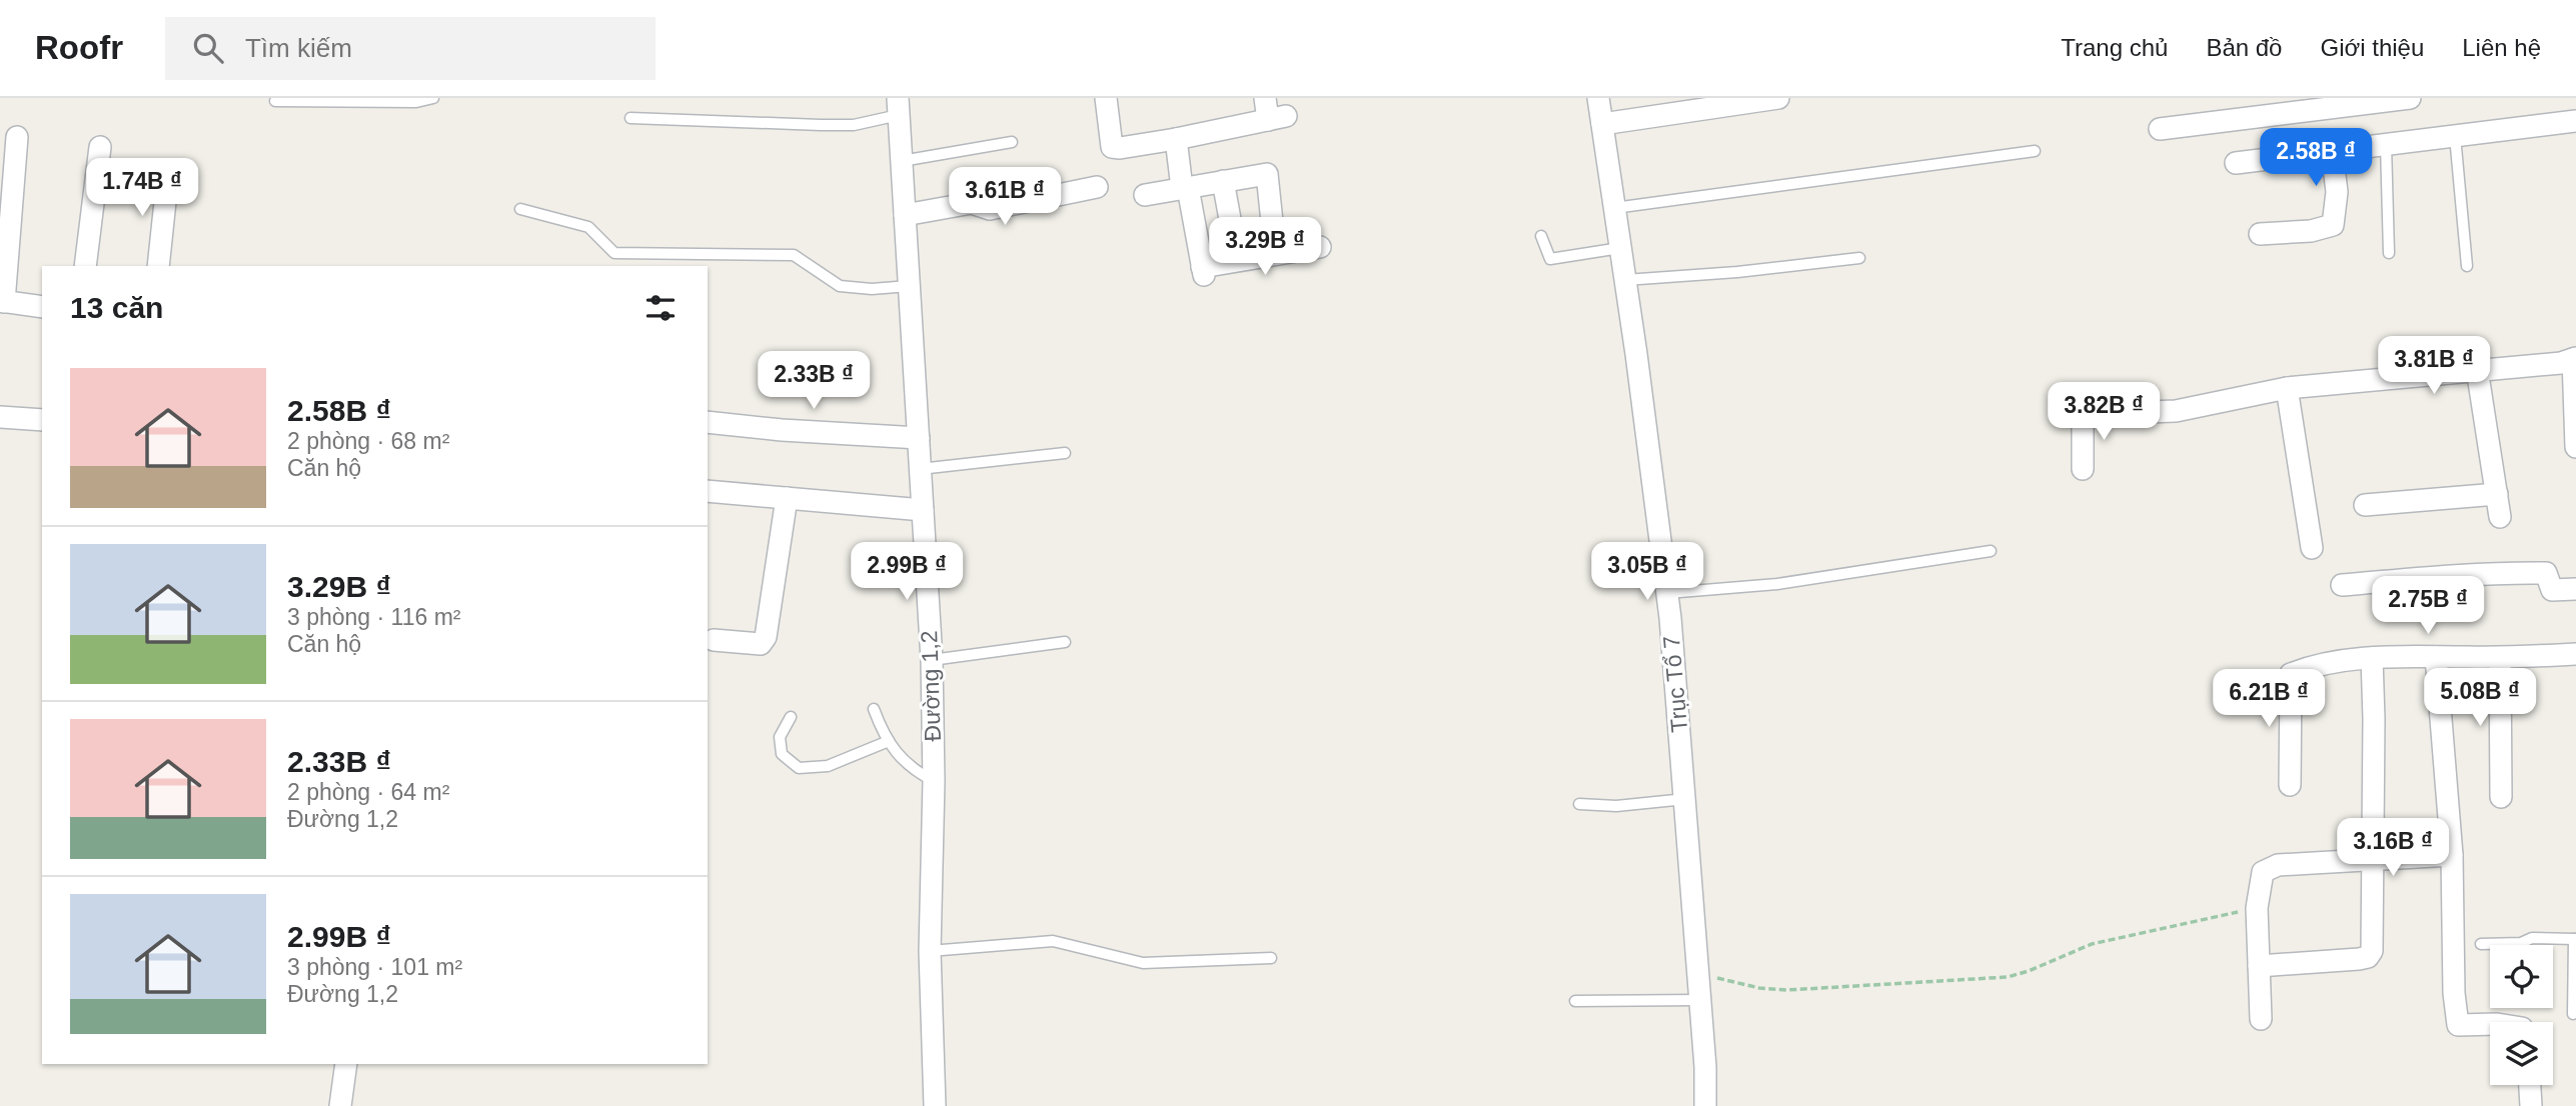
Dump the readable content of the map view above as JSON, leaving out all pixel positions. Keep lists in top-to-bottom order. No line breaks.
{"streets":{"street":["Trục Tổ 7","Đường 1,2"]},"page":{"header":"Roofr","search":"Tìm kiếm","nav":["Trang chủ","Bản đồ","Giới thiệu","Liên hệ"],"price":["2.58B ₫","1.74B ₫","3.61B ₫","3.29B ₫","3.81B ₫","2.33B ₫","3.82B ₫","2.99B ₫","3.05B ₫","2.75B ₫","5.08B ₫","6.21B ₫","3.16B ₫"],"heading":"13 căn","list":[{"name":"2.58B ₫","note":"2 phòng · 68 m² · Căn hộ"},{"name":"3.29B ₫","note":"3 phòng · 116 m² · Căn hộ"},{"name":"2.33B ₫","note":"2 phòng · 64 m² · Đường 1,2"},{"name":"2.99B ₫","note":"3 phòng · 101 m² · Đường 1,2"}]}}
